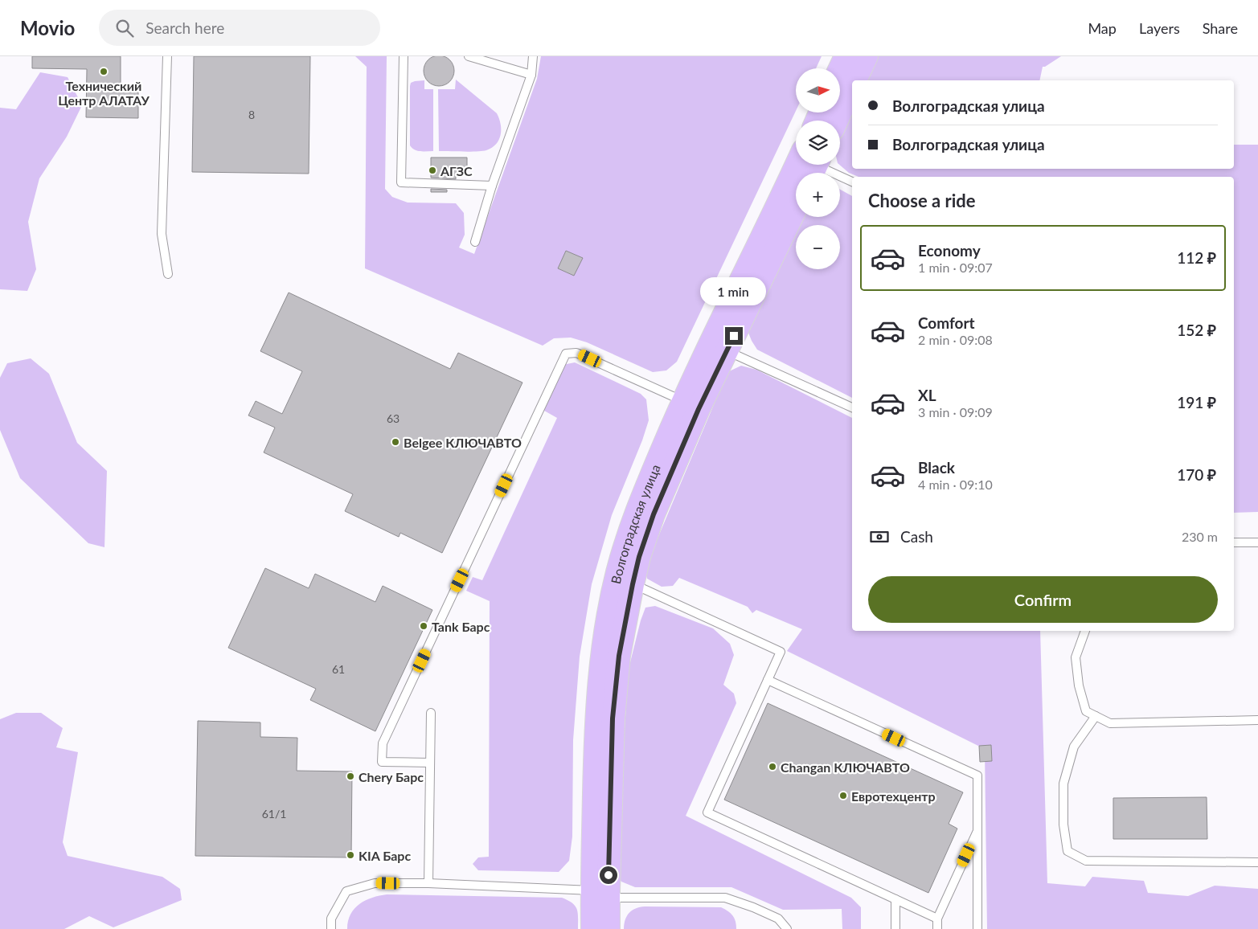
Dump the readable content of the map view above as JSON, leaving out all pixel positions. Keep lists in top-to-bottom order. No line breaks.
{"streets":{"main road":["Волгоградская улица"]},"places":["Технический Центр АЛАТАУ","АГЗС","Belgee КЛЮЧАВТО","Tank Барс","Changan КЛЮЧАВТО","Chery Барс","Евротехцентр","KIA Барс"],"house_numbers":["8","63","61","61/1"],"north":"right","page":{"header":"Movio","search":"Search here","nav":["Map","Layers","Share"],"map_buttons":["+","−"],"banner":["Волгоградская улица","Волгоградская улица"],"heading":"Choose a ride","list":[{"name":"Economy","note":"1 min · 09:07","value":"112 ₽"},{"name":"Comfort","note":"2 min · 09:08","value":"152 ₽"},{"name":"XL","note":"3 min · 09:09","value":"191 ₽"},{"name":"Black","note":"4 min · 09:10","value":"170 ₽"}],"bubble":"1 min","pay":["Cash","230 m"],"buttons":"Confirm"}}
